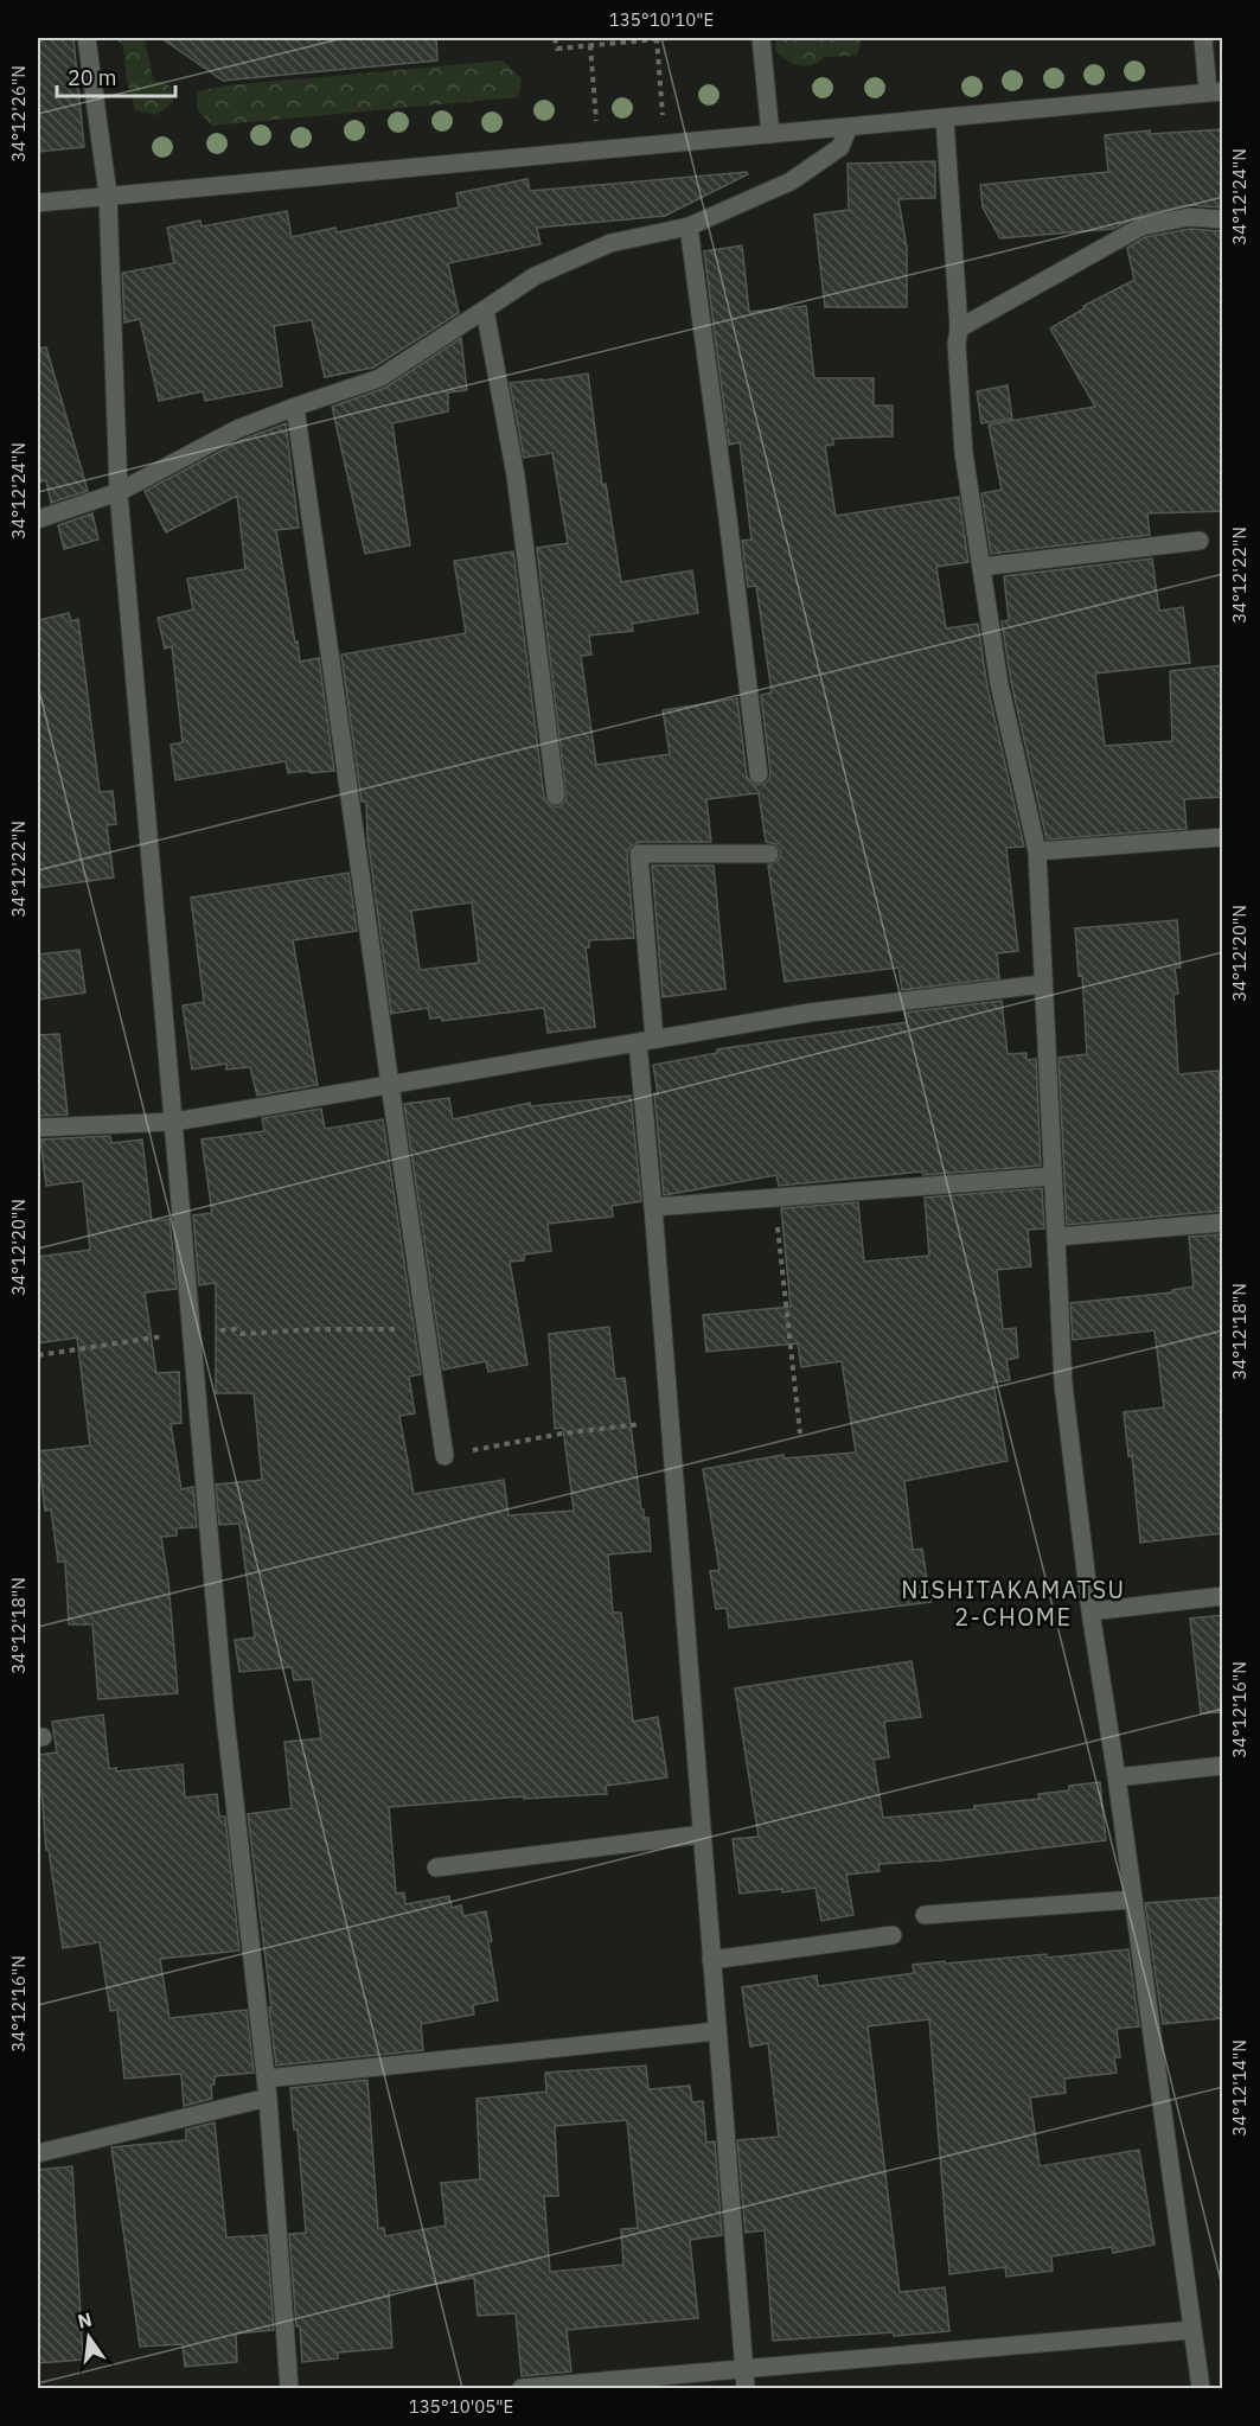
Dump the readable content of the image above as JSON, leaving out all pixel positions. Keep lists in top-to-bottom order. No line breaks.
{"districts":["NISHITAKAMATSU 2-CHOME"],"scale_bar":"20 m","north":"top","coordinates":["135°10'10\"E","34°12'26\"N","34°12'24\"N","34°12'22\"N","34°12'20\"N","34°12'18\"N","34°12'16\"N","34°12'14\"N","135°10'05\"E"]}
